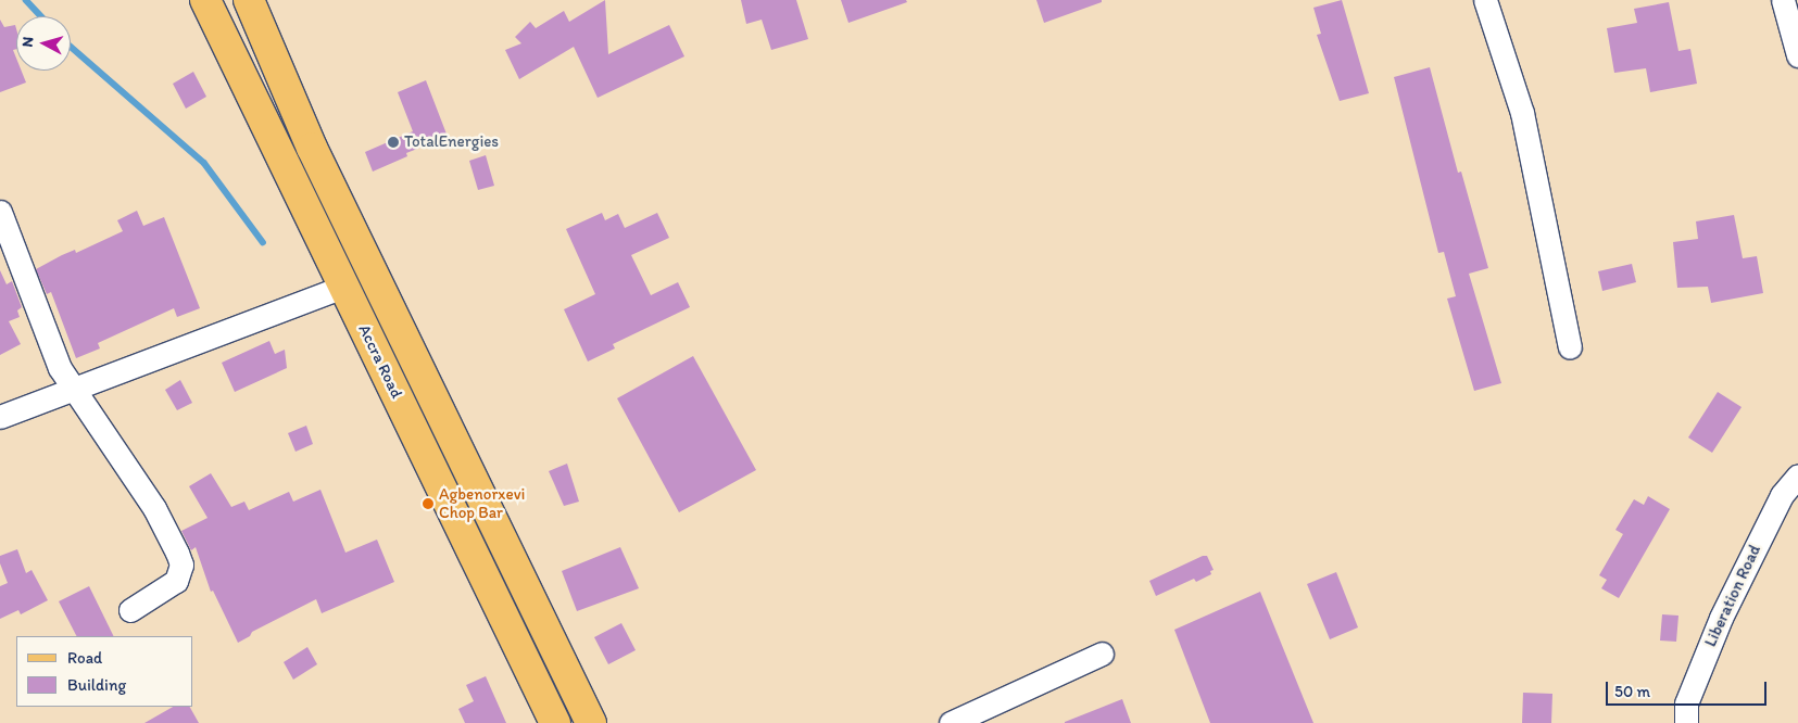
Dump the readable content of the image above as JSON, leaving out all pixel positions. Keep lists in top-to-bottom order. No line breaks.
{"streets":{"main road":["Accra Road"],"street":["Liberation Road"]},"places":["TotalEnergies","Agbenorxevi Chop Bar"],"legend":["Road","Building"],"scale_bar":"50 m","north":"left"}
